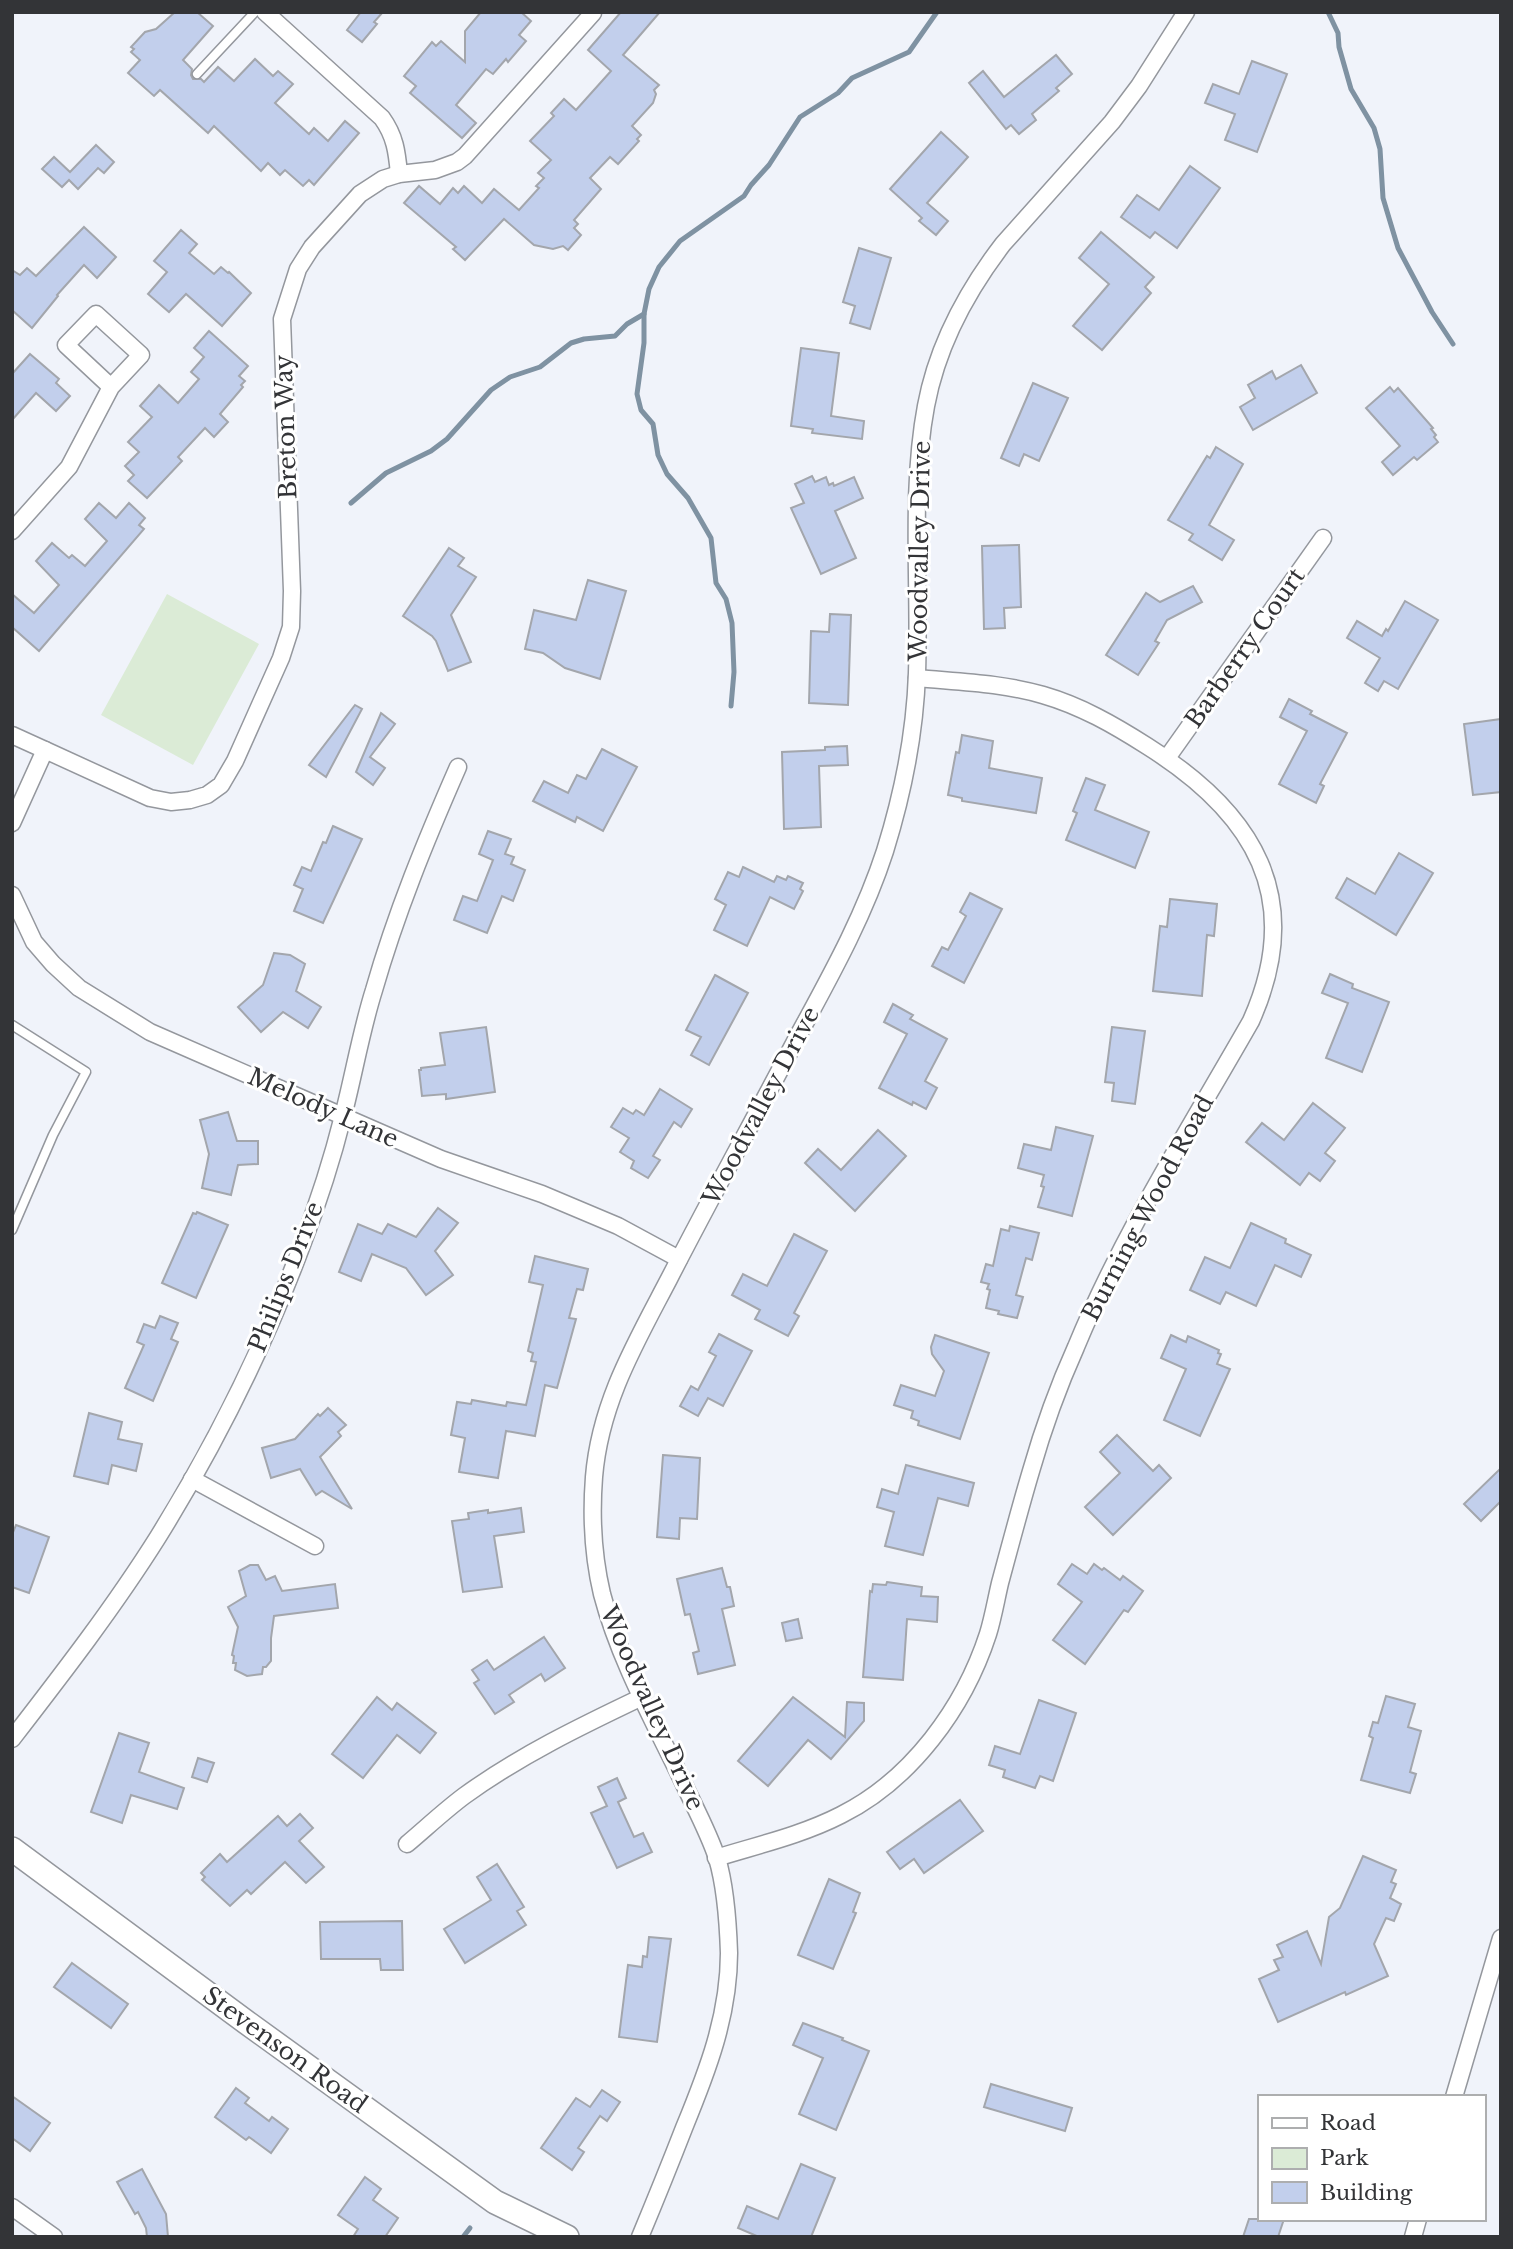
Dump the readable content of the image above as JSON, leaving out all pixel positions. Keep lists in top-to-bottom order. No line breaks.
{"streets":{"street":["Breton Way","Woodvalley Drive","Barberry Court","Melody Lane","Burning Wood Road","Philips Drive","Stevenson Road"]},"crossings":[["Woodvalley Drive","Melody Lane"],["Woodvalley Drive","Burning Wood Road"],["Barberry Court","Burning Wood Road"],["Melody Lane","Philips Drive"]],"legend":["Road","Park","Building"]}
